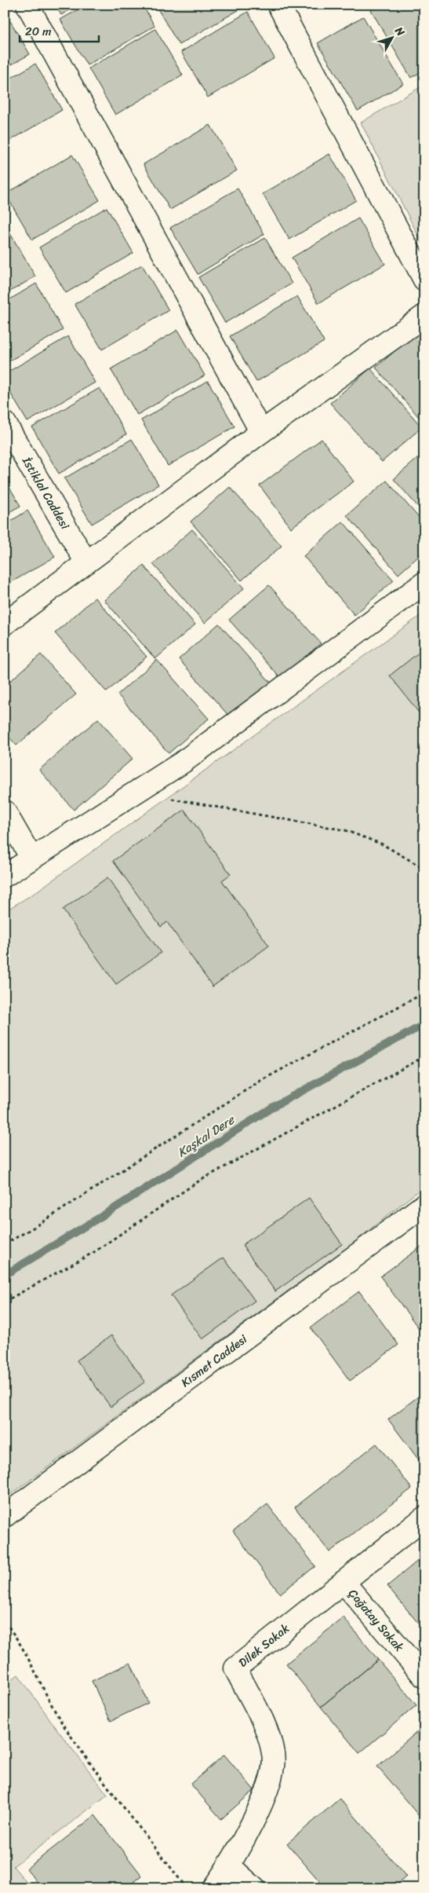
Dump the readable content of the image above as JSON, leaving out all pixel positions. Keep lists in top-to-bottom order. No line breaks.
{"streets":{"street":["İstiklal Caddesi","Kısmet Caddesi","Çağatay Sokak","Dilek Sokak"]},"crossings":[["Çağatay Sokak","Dilek Sokak"]],"water":["Kaşkal Dere"],"scale_bar":"20 m","north":"top right"}
